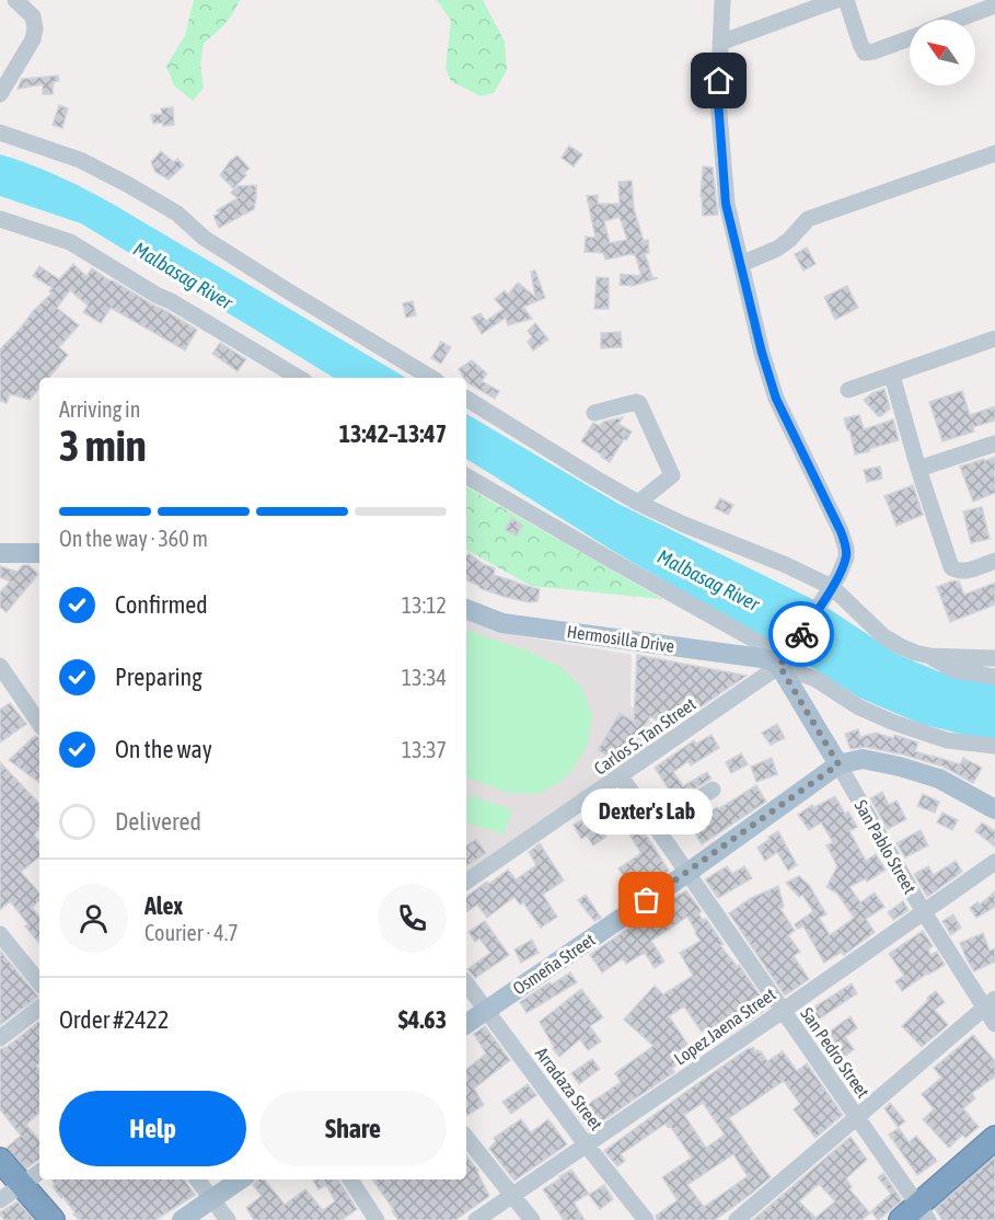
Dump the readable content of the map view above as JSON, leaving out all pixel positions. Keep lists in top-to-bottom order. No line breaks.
{"streets":{"main road":["Hermosilla Drive","San Pablo Street","Osmeña Street"],"street":["Carlos S. Tan Street","Lopez Jaena Street","San Pedro Street","Arradaza Street"]},"crossings":[["Hermosilla Drive","Carlos S. Tan Street"],["Hermosilla Drive","San Pablo Street"],["Carlos S. Tan Street","San Pablo Street"],["Carlos S. Tan Street","San Pedro Street"],["San Pablo Street","Osmeña Street"],["San Pablo Street","Lopez Jaena Street"],["Osmeña Street","San Pedro Street"],["Osmeña Street","Arradaza Street"],["Lopez Jaena Street","San Pedro Street"],["Lopez Jaena Street","Arradaza Street"]],"water":["Malbasag River"],"places":["Dexter's Lab"],"north":"top left","page":{"heading":["3 min","Arriving in","13:42–13:47"],"panel":["Alex","Courier · 4.7","Order #2422","$4.63"],"bar":"On the way · 360 m","list":[["Confirmed","13:12"],["Preparing","13:34"],["On the way","13:37"],"Delivered"],"bubble":"Dexter's Lab","buttons":["Help","Share"]}}
